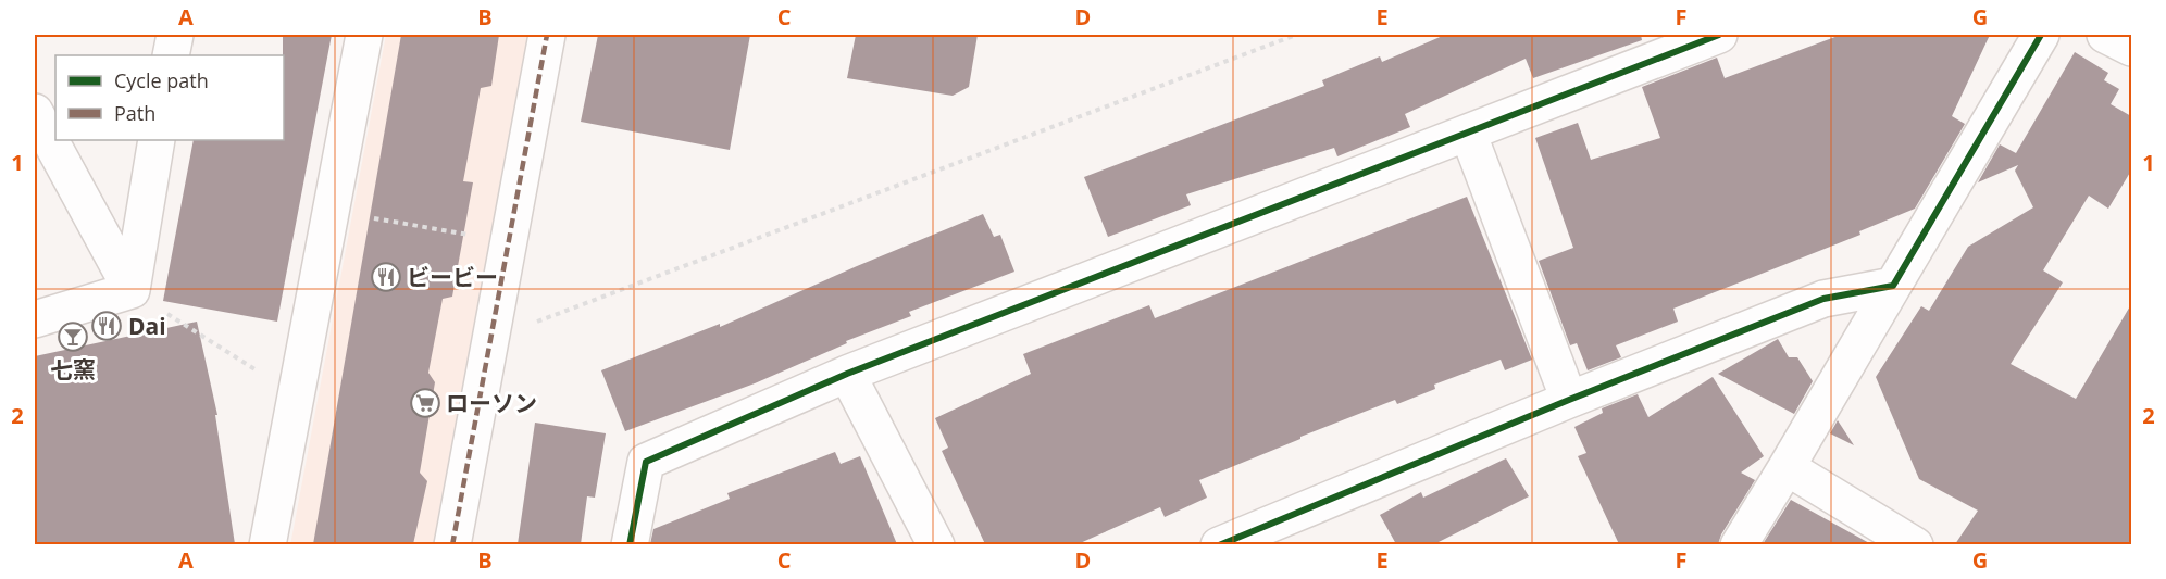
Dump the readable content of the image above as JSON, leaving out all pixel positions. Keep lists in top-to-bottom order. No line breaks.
{"places":{"restaurant":["ビービー","Dai"],"bar":["七窯"],"supermarket":["ローソン"]},"legend":["Cycle path","Path"],"grid":{"columns":["A","B","C","D","E","F","G"],"rows":["1","2"]}}
